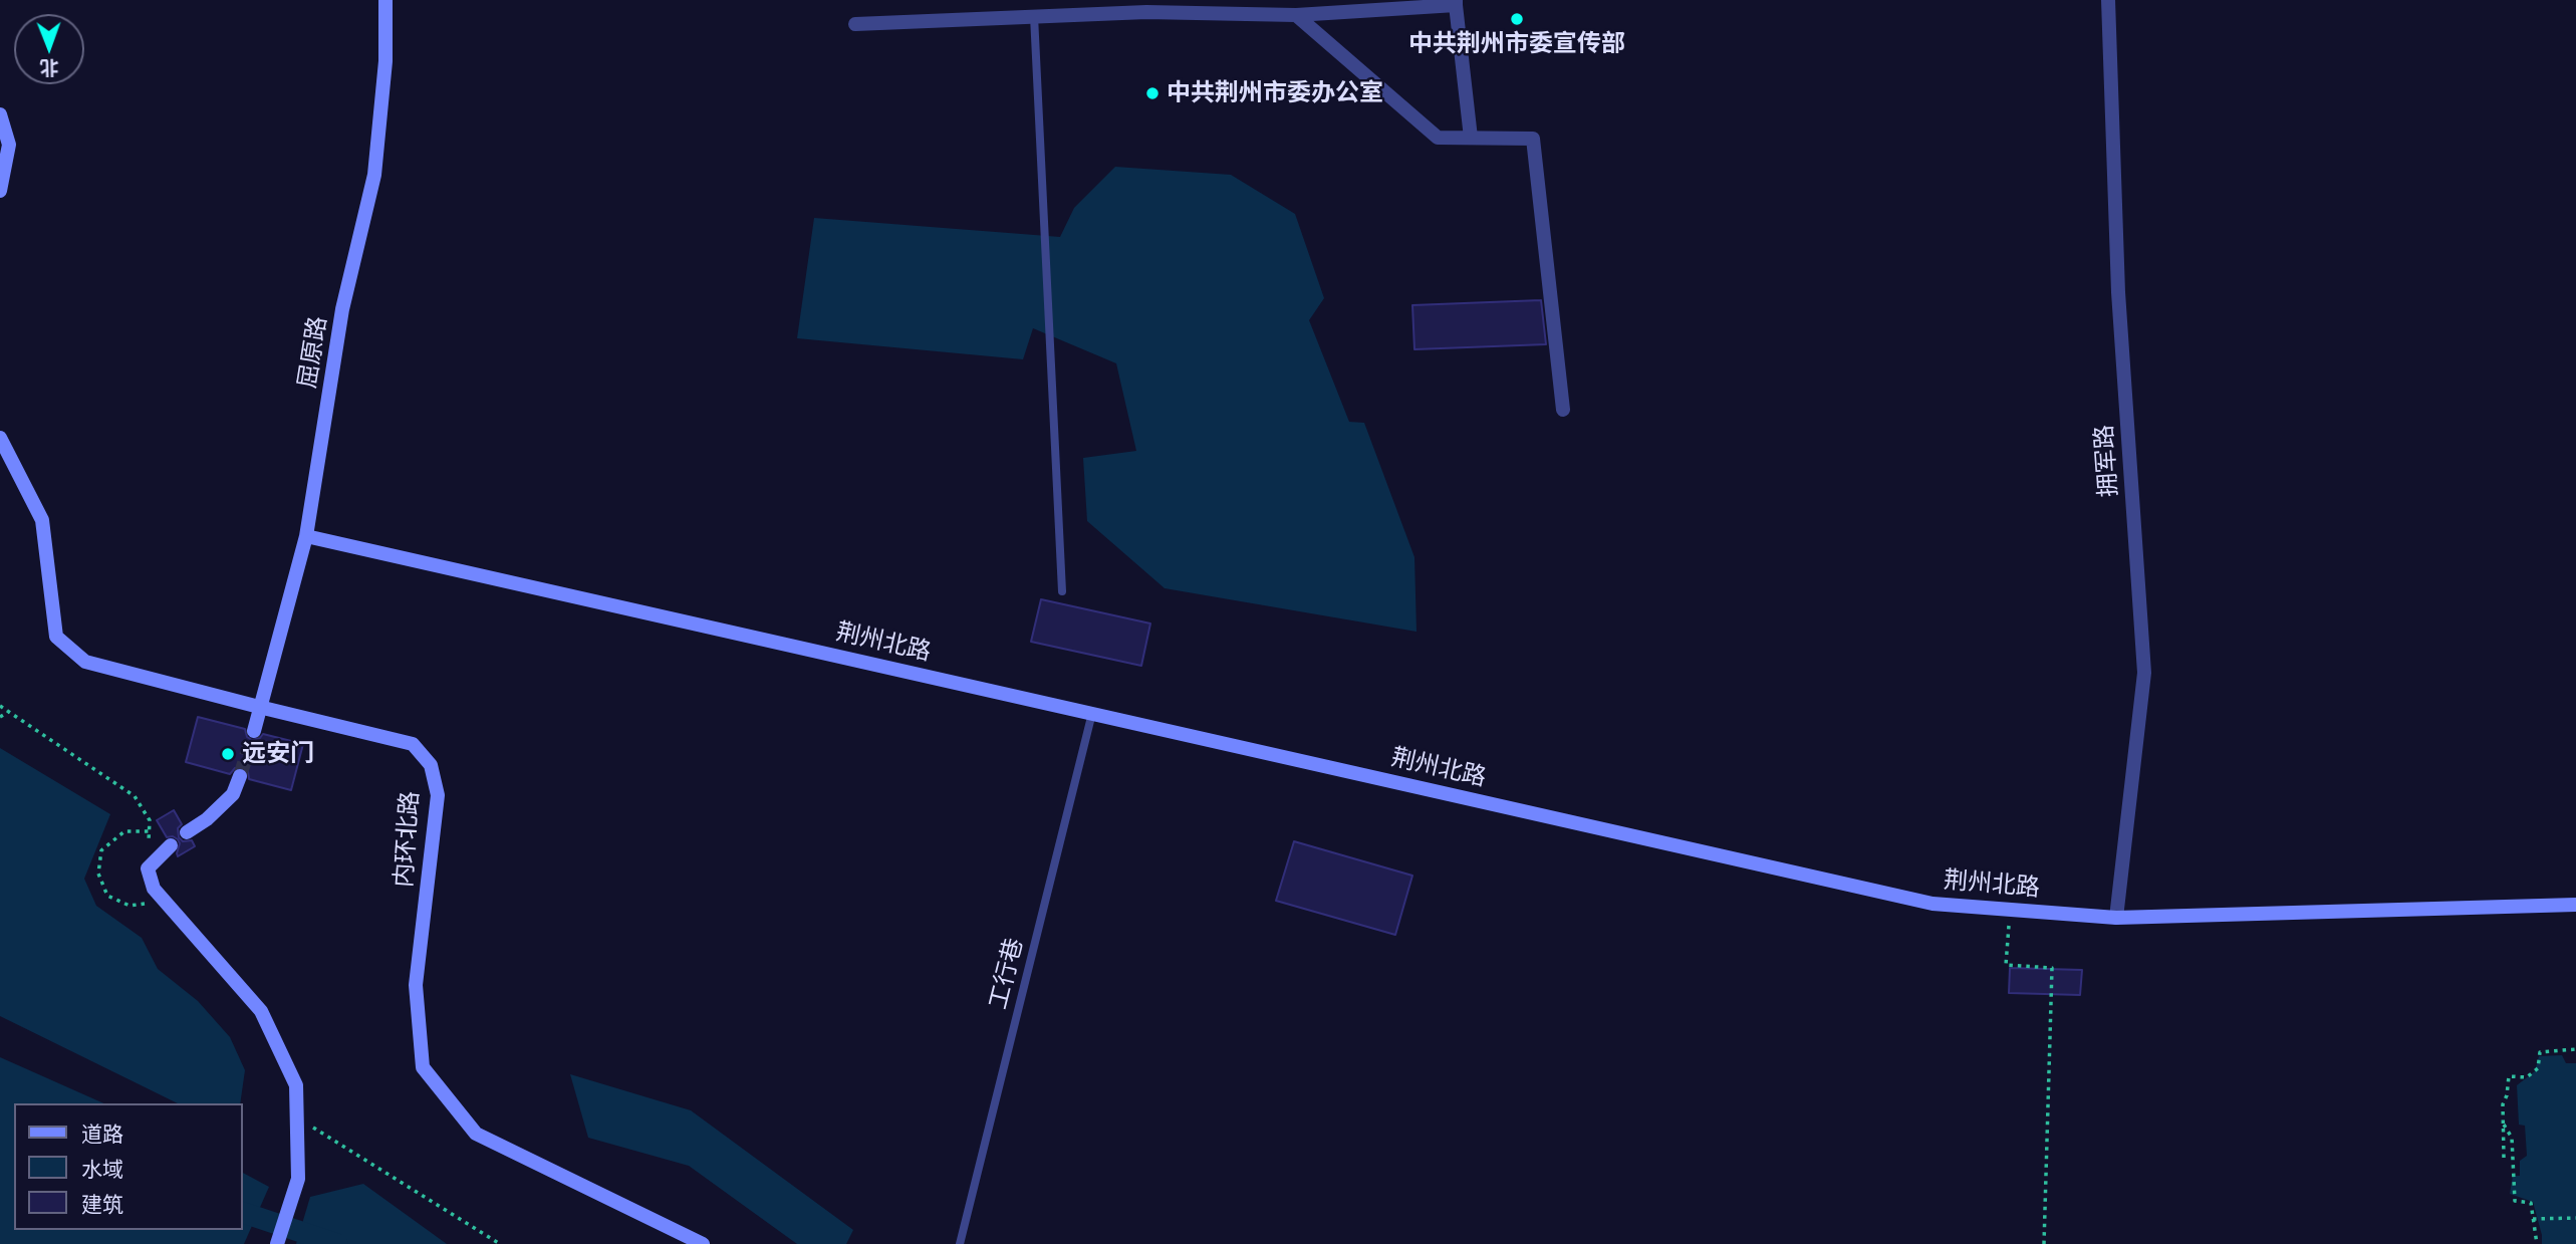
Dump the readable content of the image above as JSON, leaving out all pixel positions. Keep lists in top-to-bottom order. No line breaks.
{"streets":{"street":["屈原路","拥军路","荆州北路","内环北路"],"lane":["工行巷"]},"crossings":[["屈原路","荆州北路"],["屈原路","内环北路"],["拥军路","荆州北路"],["荆州北路","工行巷"]],"places":["中共荆州市委宣传部","中共荆州市委办公室","远安门"],"legend":["道路","水域","建筑"],"north":"bottom"}
